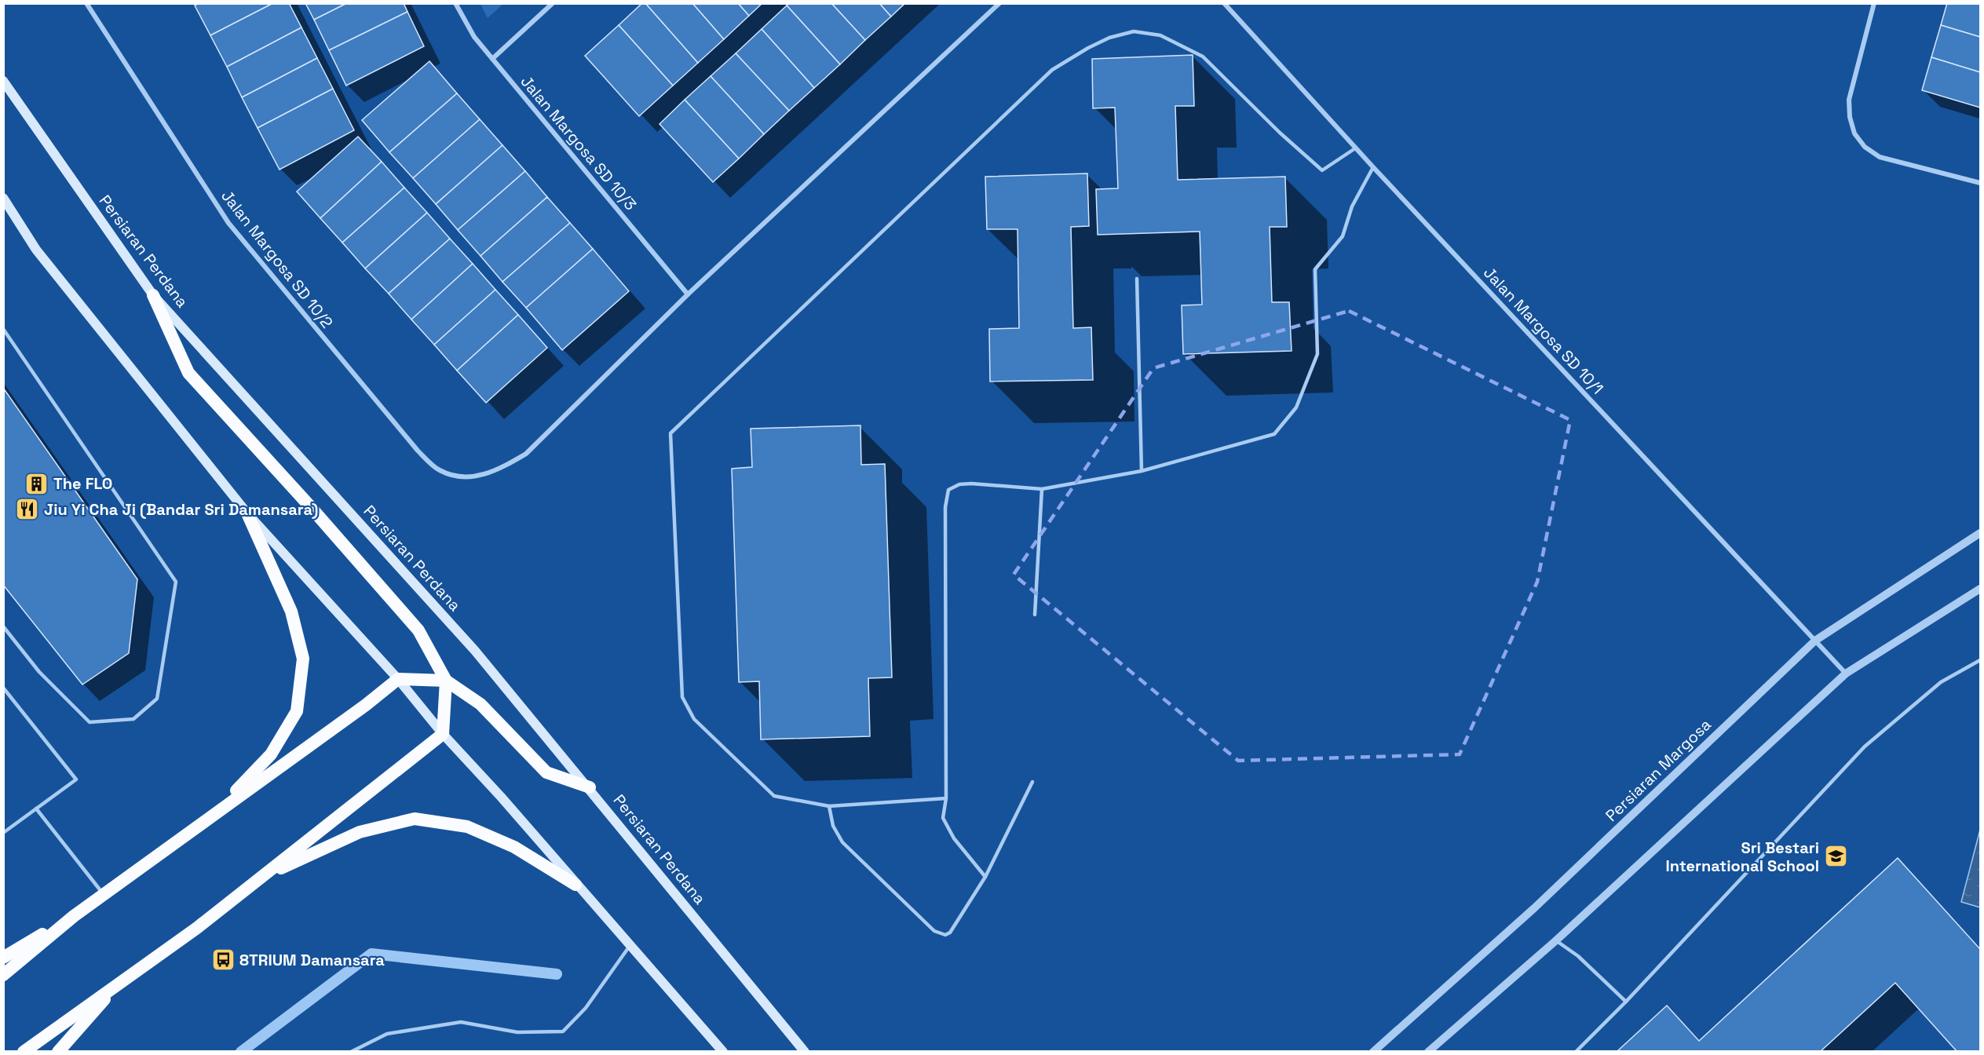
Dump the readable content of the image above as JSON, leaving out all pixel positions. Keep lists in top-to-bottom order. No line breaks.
{"streets":{"main road":["Persiaran Perdana"],"street":["Jalan Margosa SD 10/3","Jalan Margosa SD 10/2","Jalan Margosa SD 10/1","Persiaran Margosa"]},"crossings":[["Jalan Margosa SD 10/3","Jalan Margosa SD 10/2"],["Jalan Margosa SD 10/1","Persiaran Margosa"]],"places":{"building":["The FLO"],"restaurant":["Jiu Yi Cha Ji (Bandar Sri Damansara)"],"school or university":["Sri Bestari International School"],"bus stop":["8TRIUM Damansara"]}}
